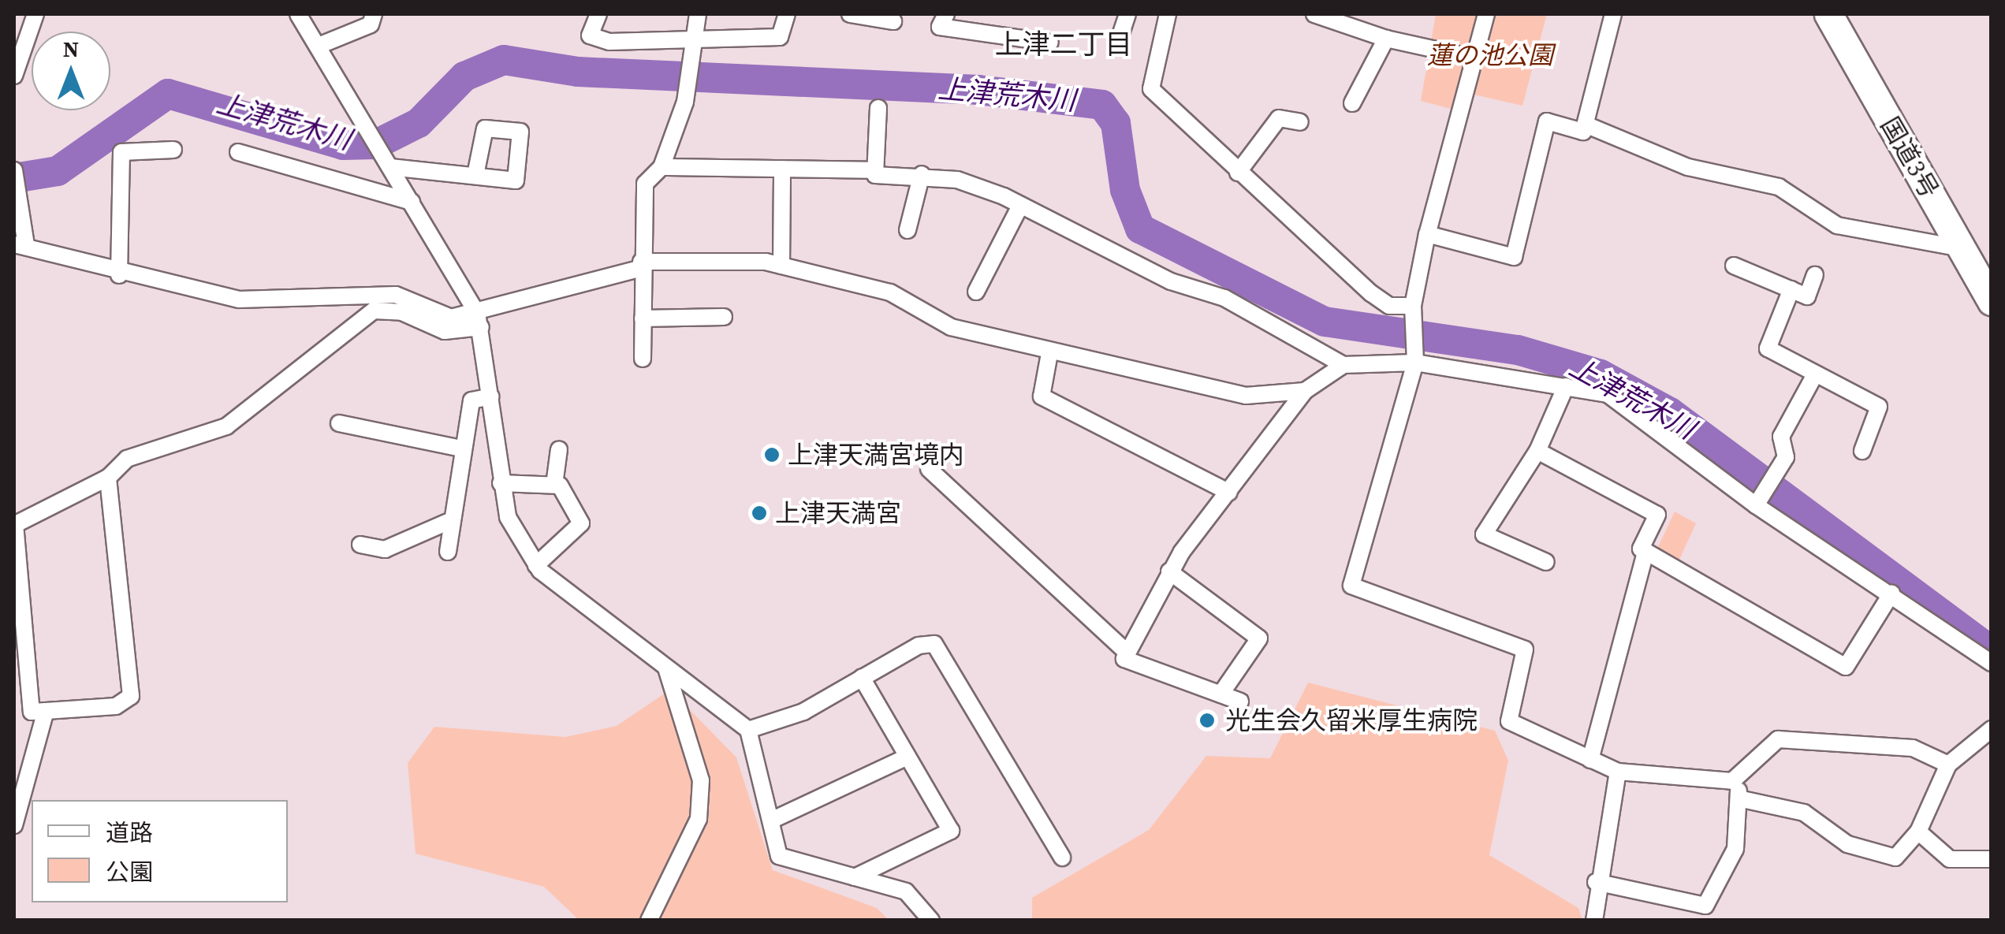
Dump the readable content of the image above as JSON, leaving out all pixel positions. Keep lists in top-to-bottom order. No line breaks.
{"streets":{"highway":["国道3号"]},"districts":["上津二丁目"],"water":["上津荒木川"],"parks":["蓮の池公園"],"places":["上津天満宮境内","上津天満宮","光生会久留米厚生病院"],"legend":["道路","公園"],"north":"top"}
